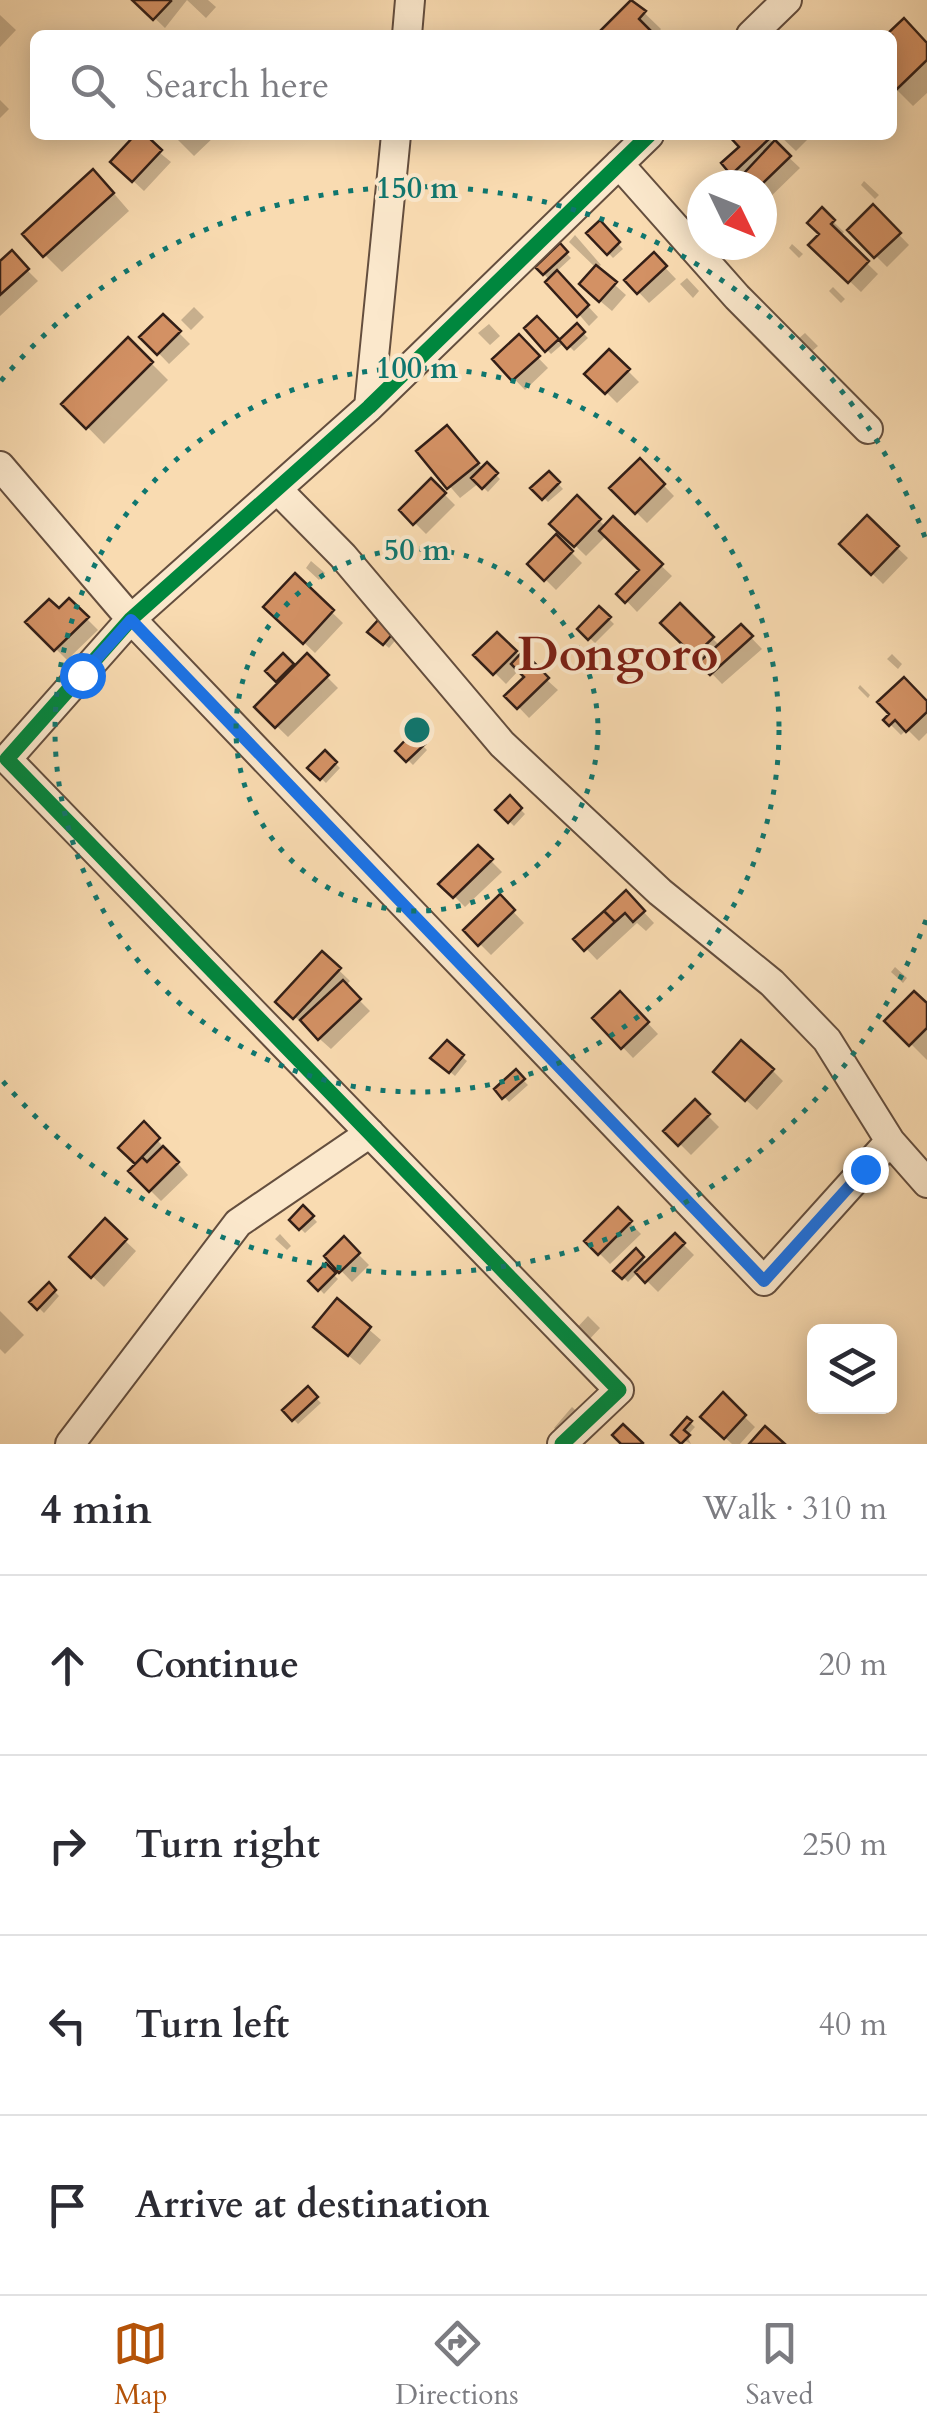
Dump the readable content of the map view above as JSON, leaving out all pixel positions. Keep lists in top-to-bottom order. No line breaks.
{"districts":["Dongoro"],"north":"bottom right","page":{"search":"Search here","heading":["4 min","Walk · 310 m"],"list":[["Continue","20 m"],["Turn right","250 m"],["Turn left","40 m"],"Arrive at destination"],"nav":["Map","Directions","Saved"]},"rings":["150 m","100 m","50 m"]}
